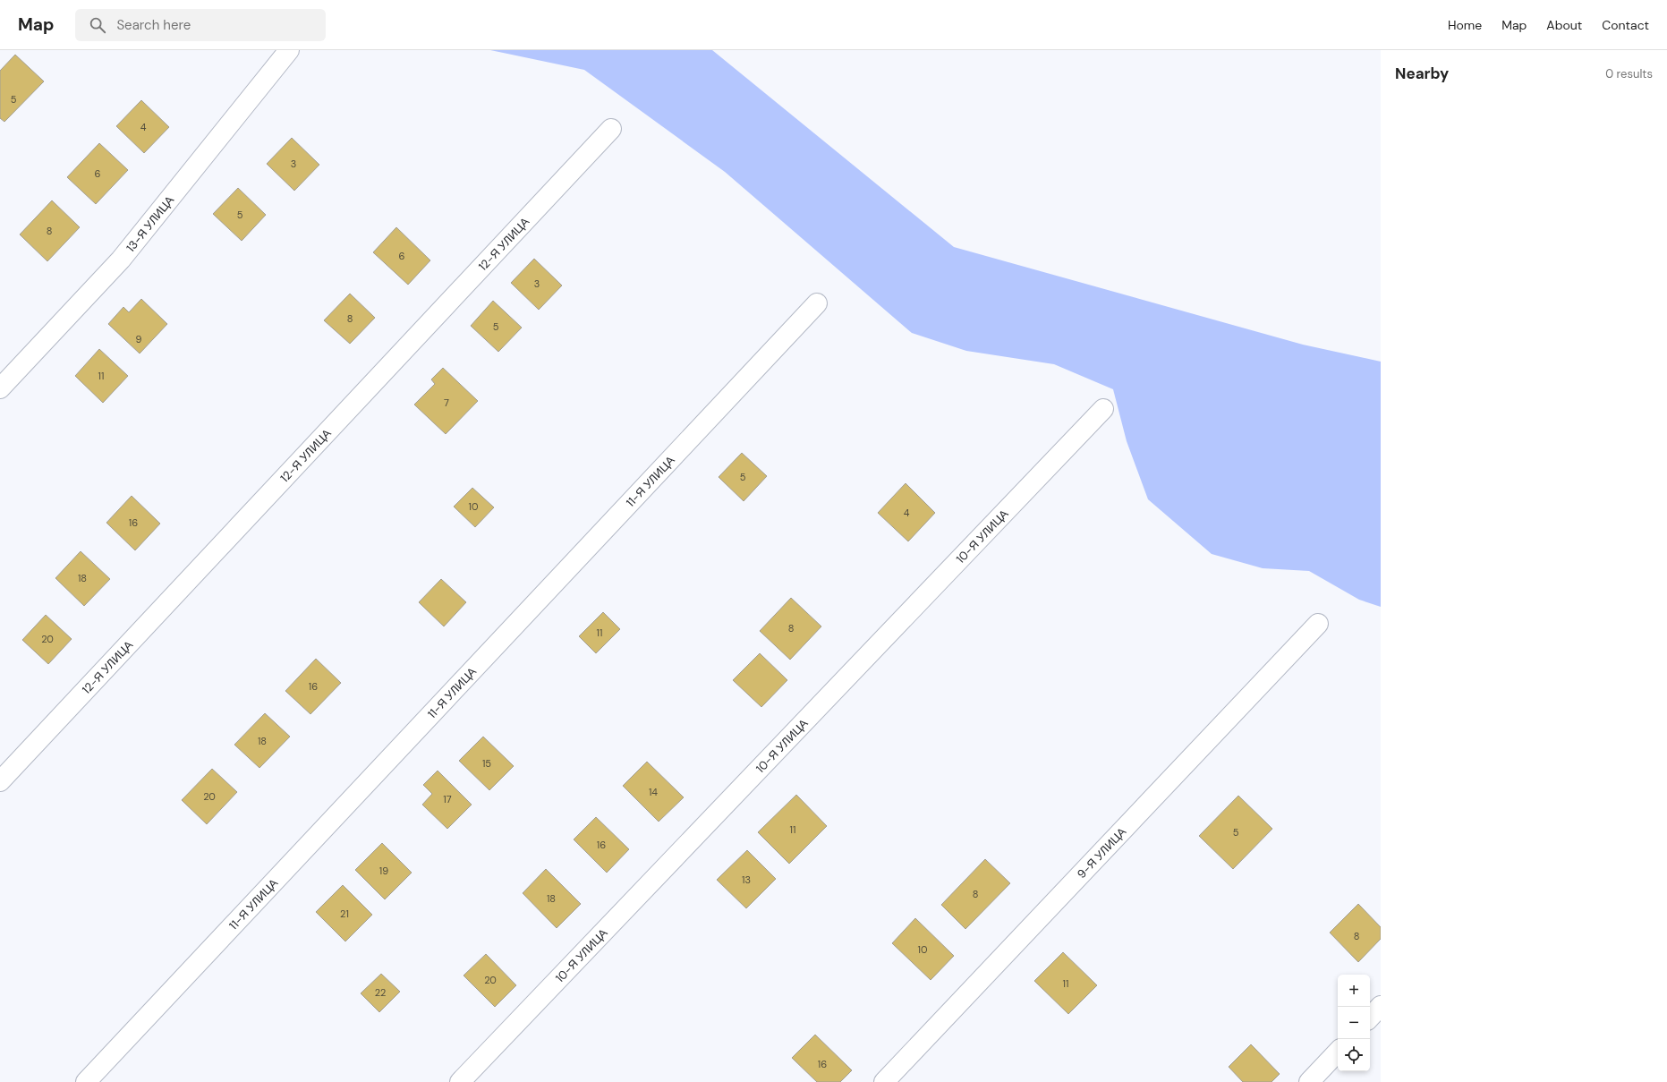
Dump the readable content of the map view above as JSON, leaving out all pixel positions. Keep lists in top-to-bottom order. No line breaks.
{"streets":{"street":["13-Я УЛИЦА","12-Я УЛИЦА","11-Я УЛИЦА","10-Я УЛИЦА","9-Я УЛИЦА"]},"house_numbers":["5","4","3","6","5","8","6","3","8","5","9","11","7","5","10","4","16","18","8","11","20","16","18","15","14","20","17","11","5","16","19","13","8","18","21","8","10","20","11","22","16"],"page":{"header":"Map","search":"Search here","nav":["Home","Map","About","Contact"],"heading":["Nearby","0 results"],"map_buttons":["+","−"]}}
